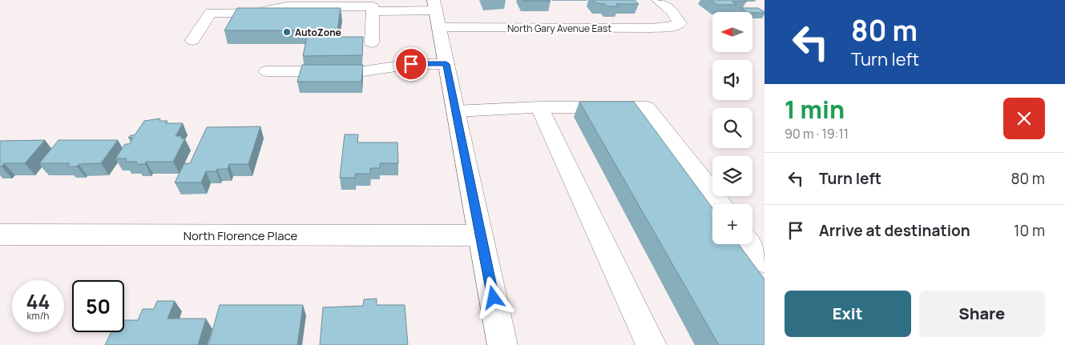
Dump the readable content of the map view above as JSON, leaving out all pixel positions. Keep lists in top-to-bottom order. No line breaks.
{"streets":{"street":["North Gary Avenue East","North Florence Place"]},"places":["AutoZone"],"north":"left","page":{"turn":["80 m","Turn left"],"map_buttons":"+","heading":["1 min","90 m · 19:11"],"list":[{"name":"Turn left","value":"80 m"},{"name":"Arrive at destination","value":"10 m"}],"speed":"44 km/h","limit":"50","buttons":["Exit","Share"]}}
